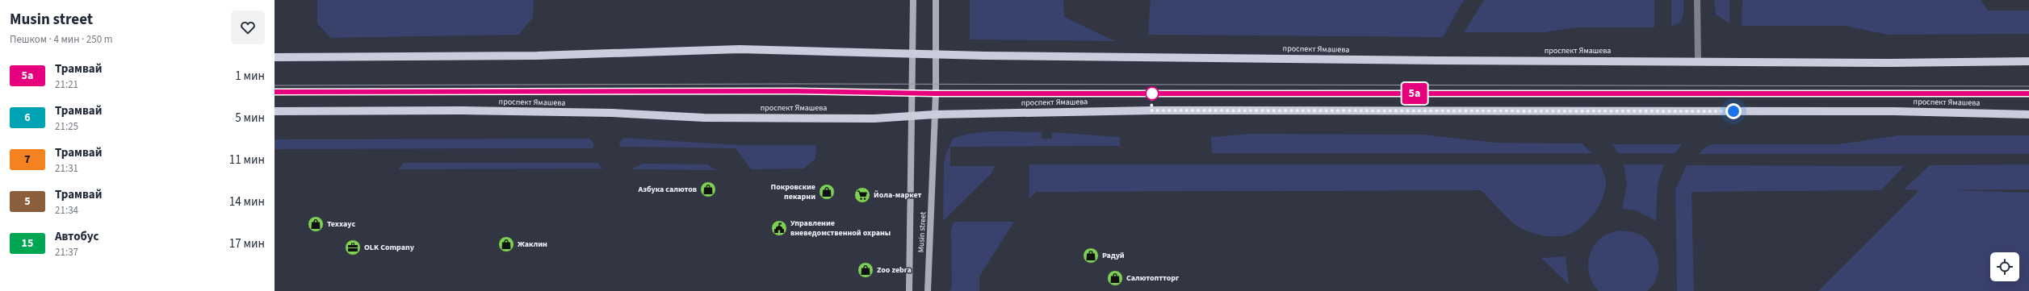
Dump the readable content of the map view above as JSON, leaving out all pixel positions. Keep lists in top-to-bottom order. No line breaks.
{"streets":{"main road":["проспект Ямашева"],"street":["Musin street"]},"crossings":[["проспект Ямашева","Musin street"]],"places":{"shop":["Азбука салютов","Покровские пекарни","Теххаус","Жаклин","Радуй","Zoo zebra","Салютоптторг"],"supermarket":["Йола-маркет"],"public building":["Управление вневедомственной охраны"],"office":["OLK Company"]},"lines":["tram line 5а"],"page":{"heading":["Musin street","Пешком · 4 мин · 250 m"],"on_map":"5а","list":[{"mark":"5а","name":"Трамвай","note":"21:21","value":"1 мин"},{"mark":"6","name":"Трамвай","note":"21:25","value":"5 мин"},{"mark":"7","name":"Трамвай","note":"21:31","value":"11 мин"},{"mark":"5","name":"Трамвай","note":"21:34","value":"14 мин"},{"mark":"15","name":"Автобус","note":"21:37","value":"17 мин"}]}}
